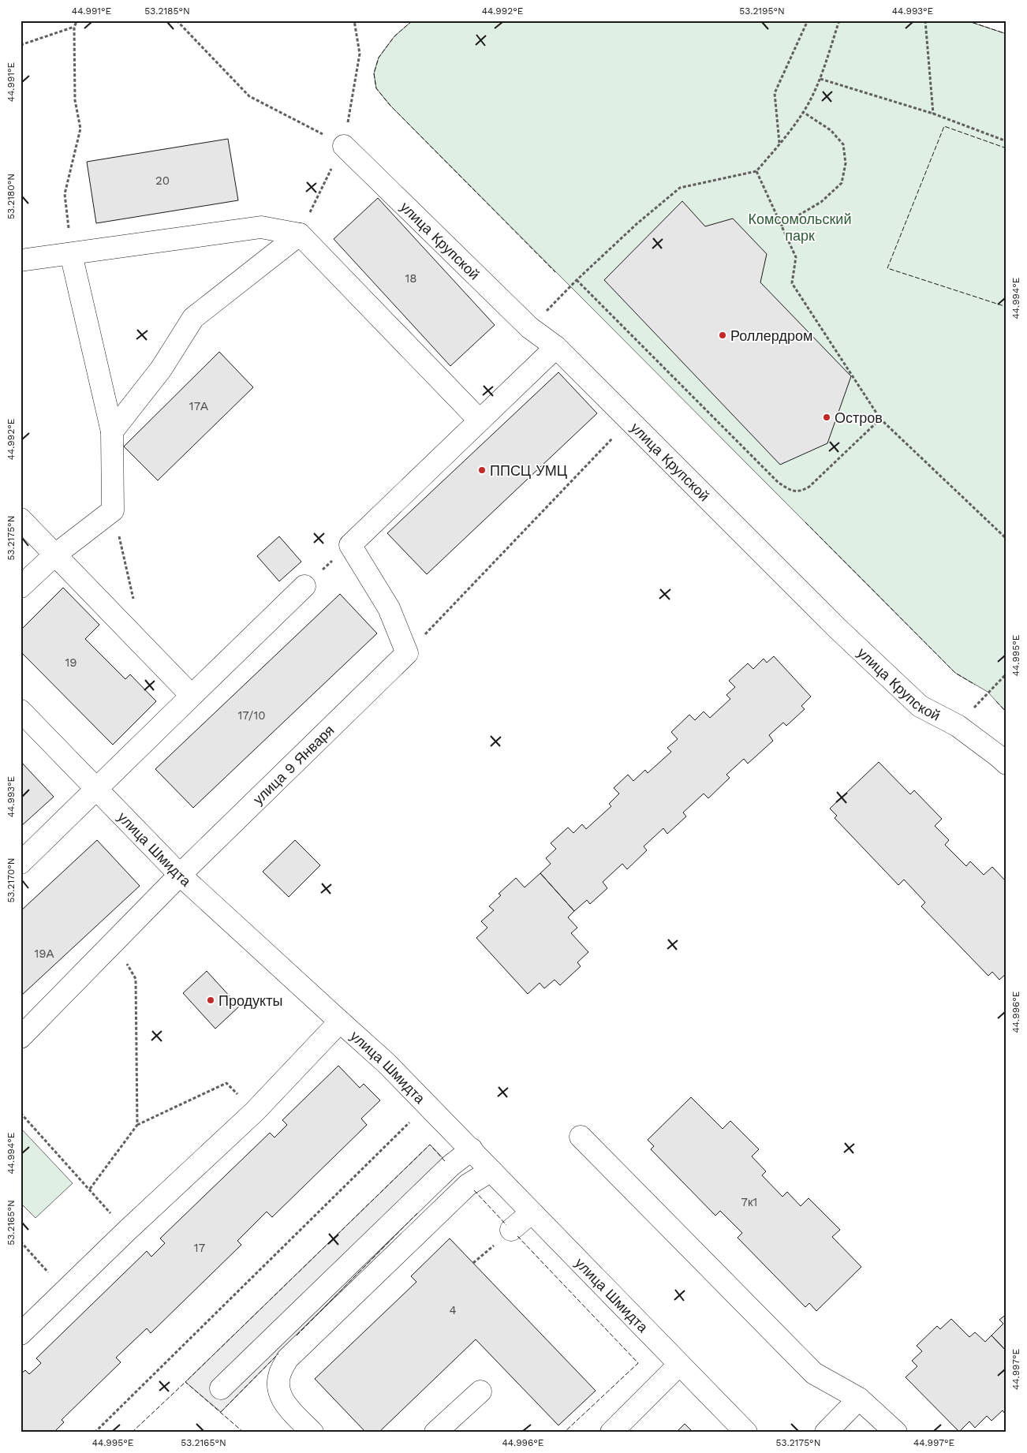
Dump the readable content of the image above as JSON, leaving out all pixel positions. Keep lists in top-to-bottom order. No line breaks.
{"streets":{"street":["улица Крупской","улица 9 Января","улица Шмидта"]},"crossings":[["улица 9 Января","улица Шмидта"]],"parks":["Комсомольский парк"],"places":["Роллердром","Остров","ППСЦ УМЦ","Продукты"],"house_numbers":["20","18","17А","19","17/10","19А","7к1","17","4"],"coordinates":["44.991°E","53.2185°N","44.992°E","53.2195°N","44.993°E","53.2180°N","44.994°E","53.2175°N","44.995°E","53.2170°N","44.996°E","53.2165°N","44.997°E"]}
